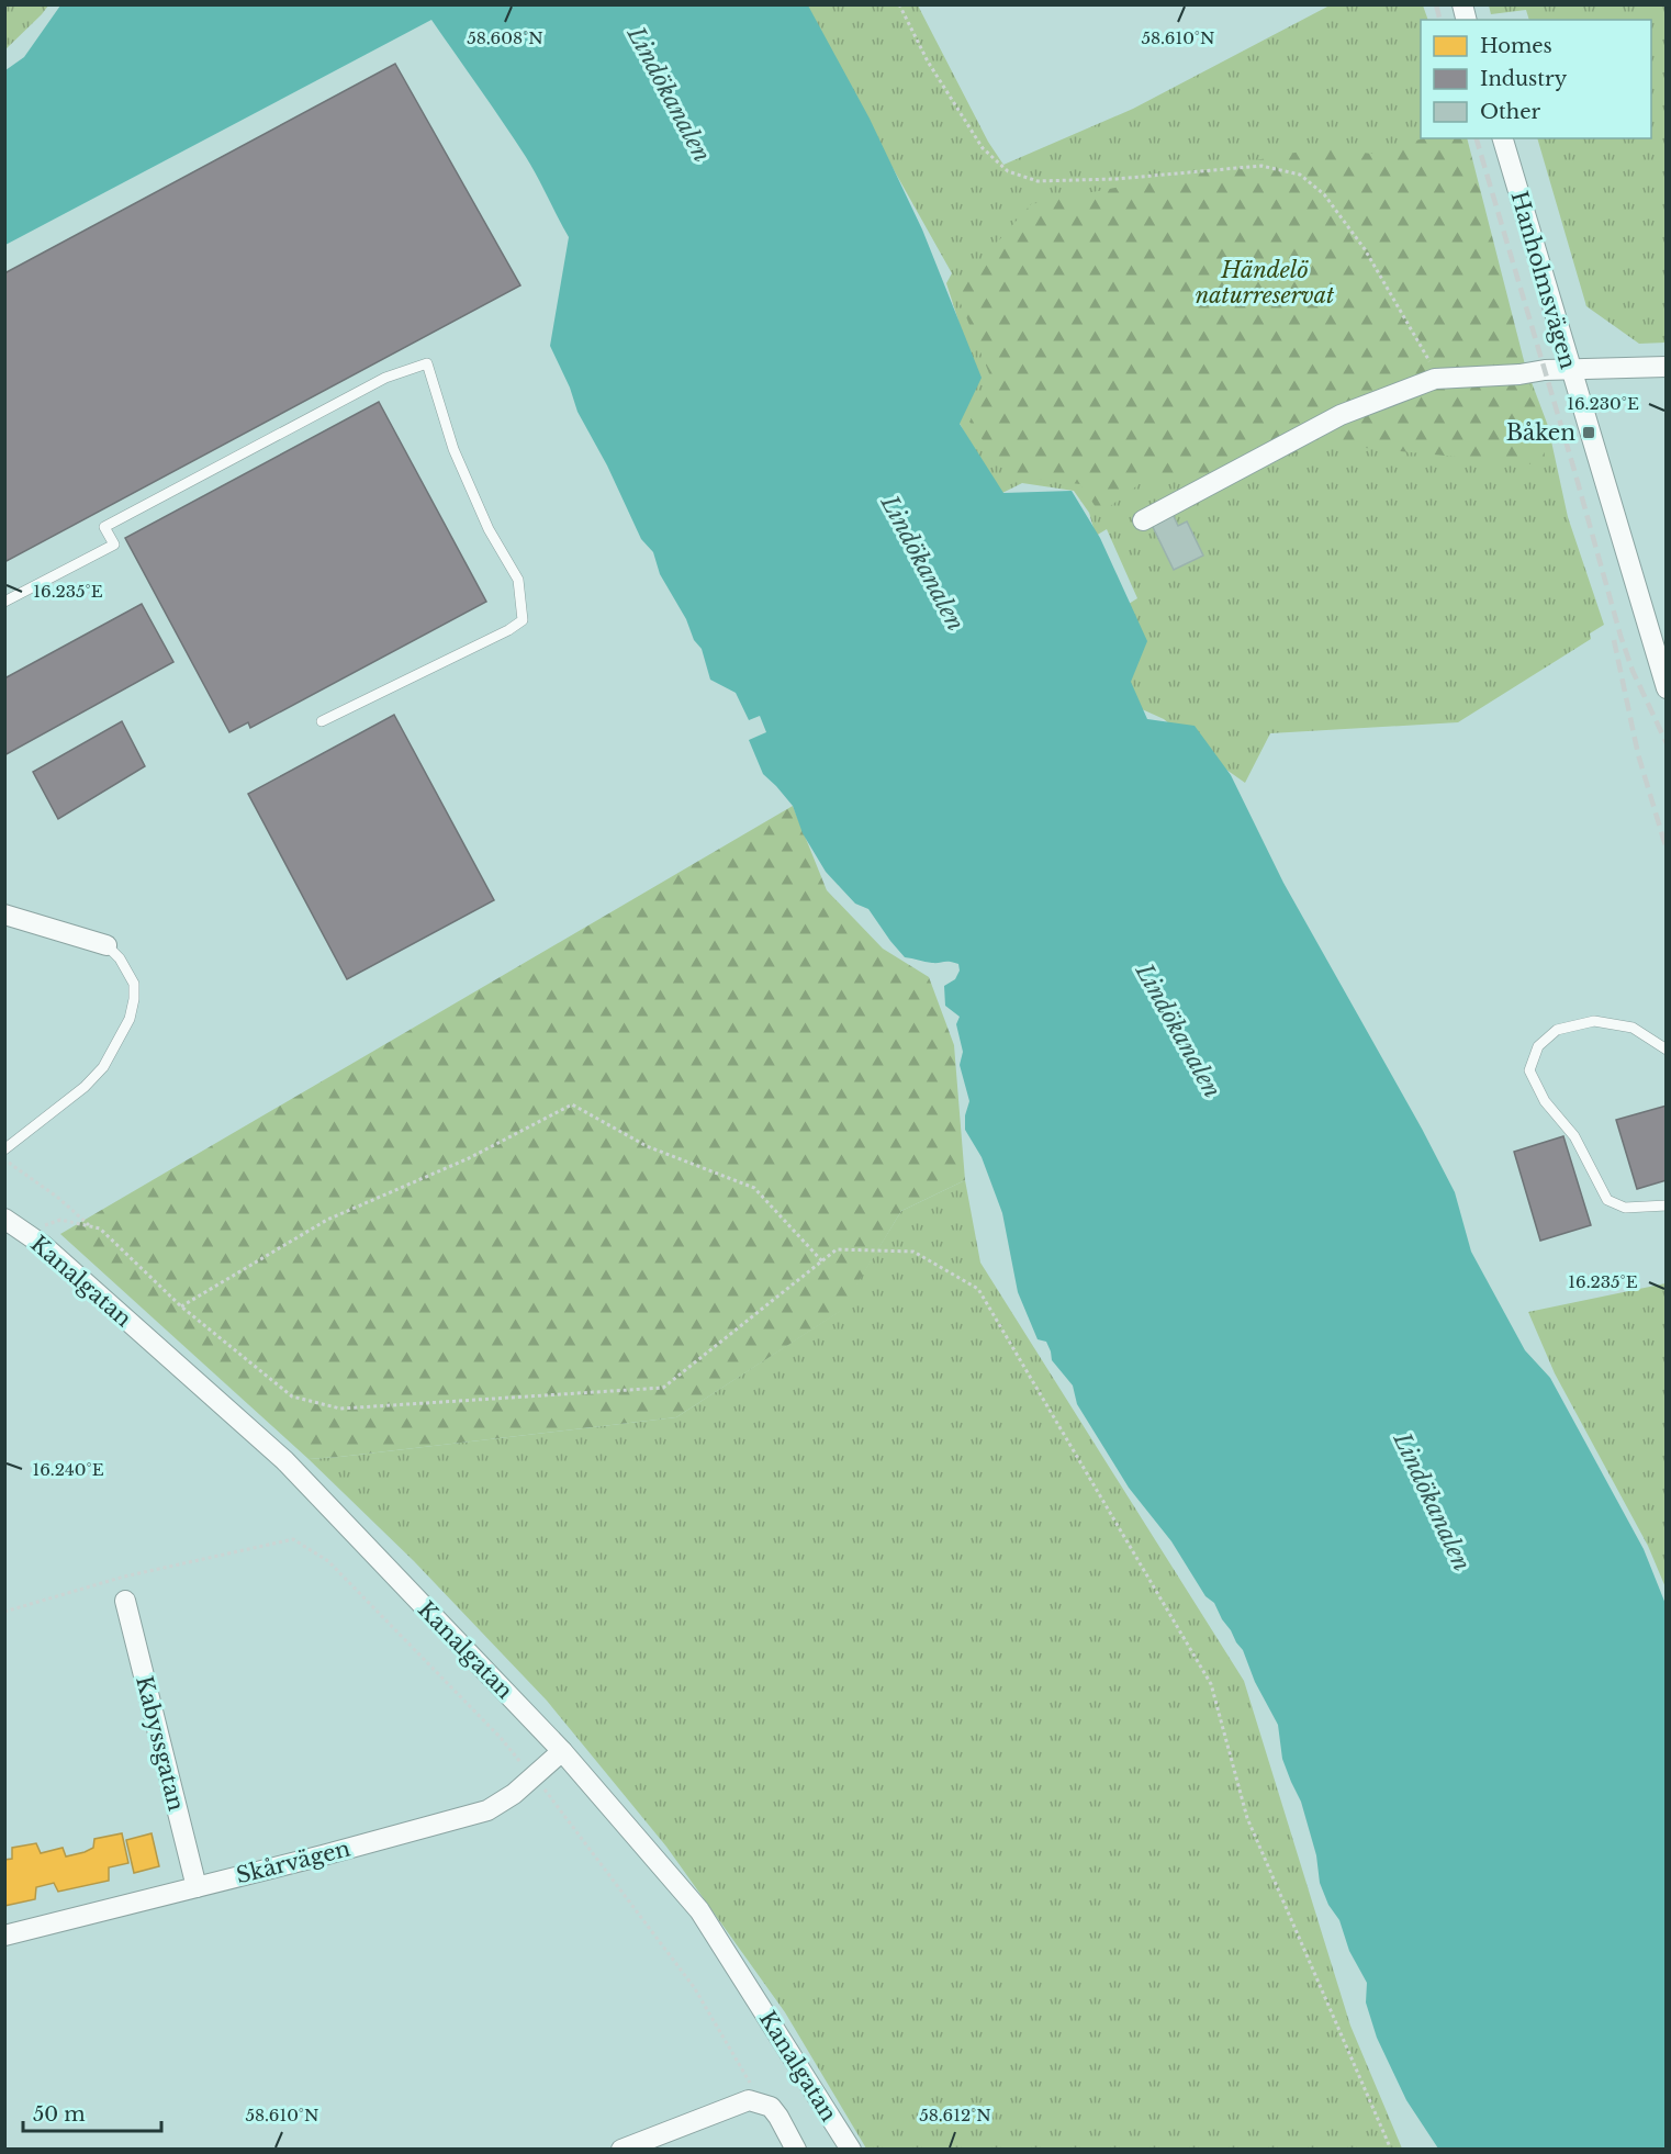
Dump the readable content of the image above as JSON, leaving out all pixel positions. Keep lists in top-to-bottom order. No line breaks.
{"streets":{"street":["Hanholmsvägen","Kanalgatan","Kabyssgatan","Skårvägen"]},"crossings":[["Kanalgatan","Skårvägen"],["Kabyssgatan","Skårvägen"]],"water":["Lindökanalen"],"parks":["Händelö naturreservat"],"places":{"transit":["Båken"]},"legend":["Homes","Industry","Other"],"scale_bar":"50 m","coordinates":["58.608°N","58.610°N","16.230°E","16.235°E","16.240°E","58.612°N"]}
